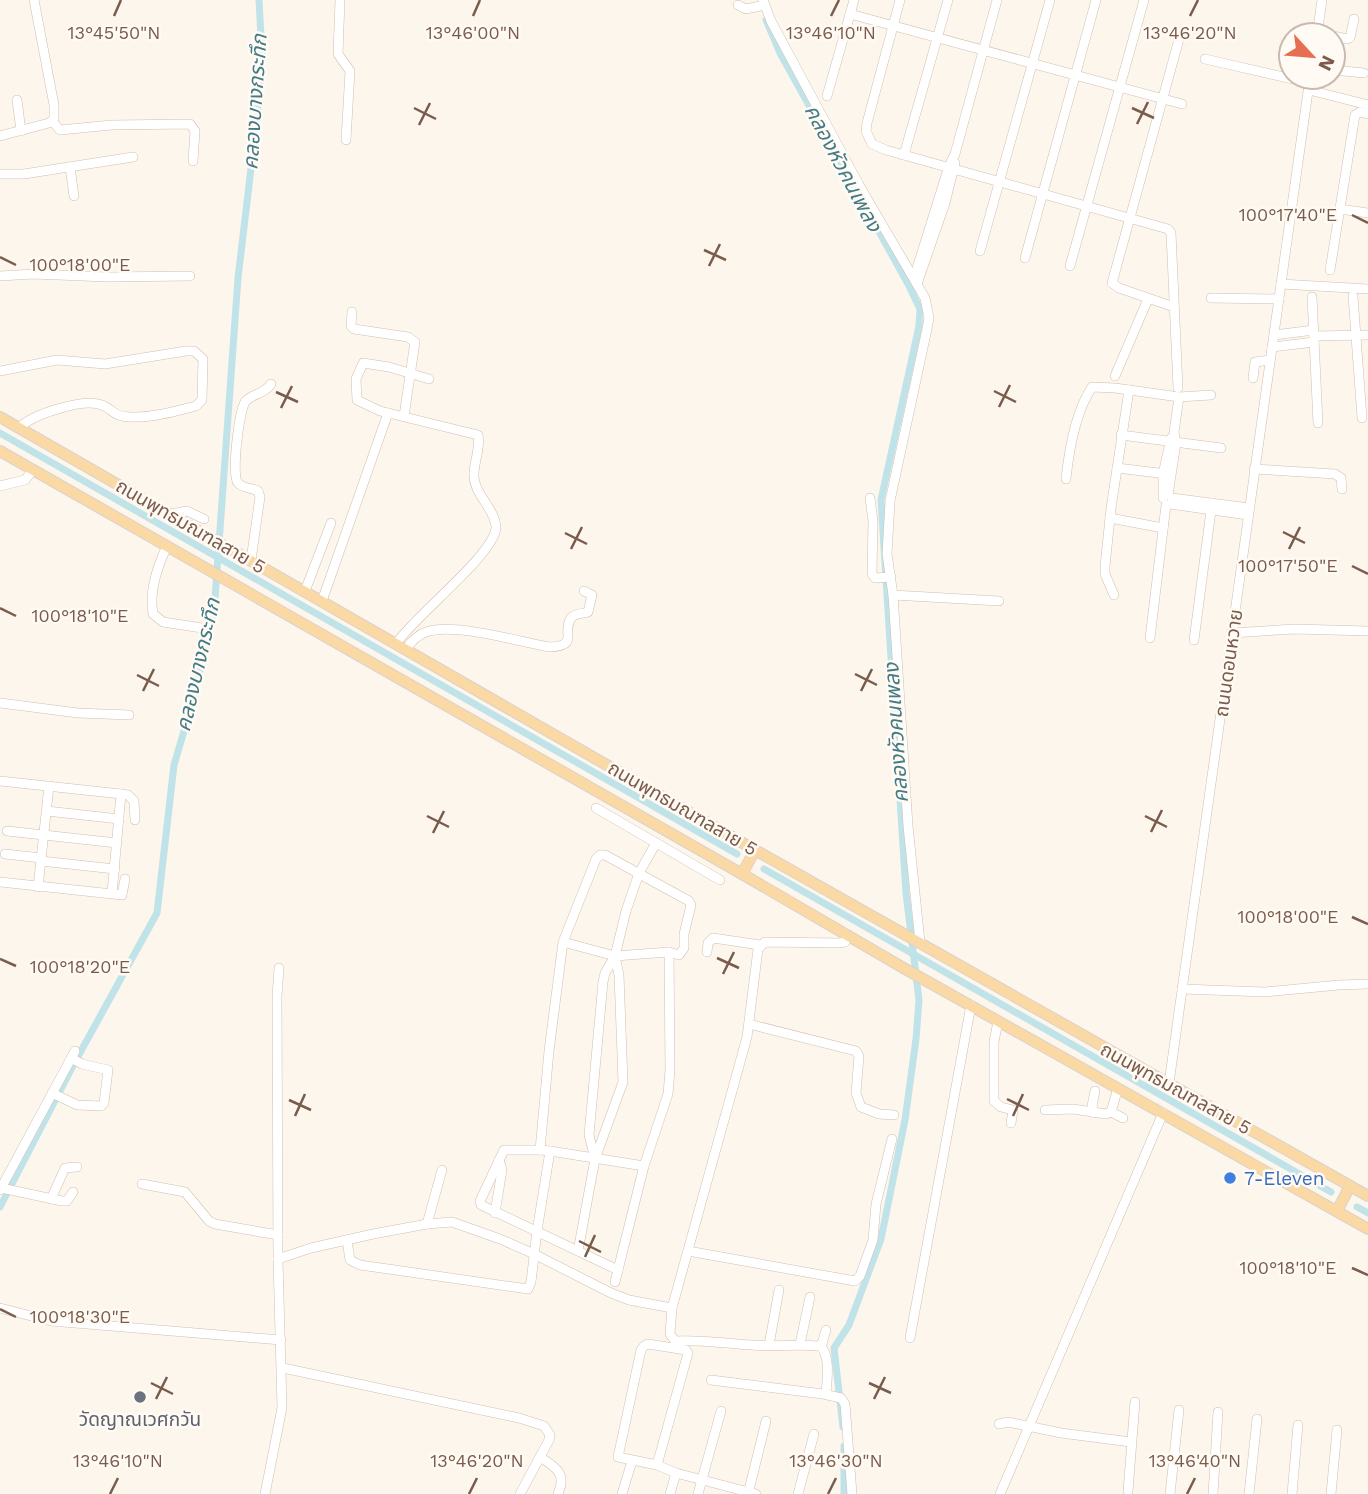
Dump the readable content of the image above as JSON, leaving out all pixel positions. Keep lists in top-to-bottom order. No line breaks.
{"streets":{"main road":["ถนนพุทธมณฑลสาย 5"],"street":["ถนนดอนหวาย"]},"crossings":[["ถนนพุทธมณฑลสาย 5","ถนนดอนหวาย"]],"water":["คลองบางกระทึก","คลองหัวคนเพลง"],"places":["7-Eleven","วัดญาณเวศกวัน"],"north":"bottom right","coordinates":["13°46'20\"N","13°45'50\"N","13°46'00\"N","13°46'10\"N","100°17'40\"E","100°18'00\"E","100°17'50\"E","100°18'10\"E","100°18'20\"E","100°18'30\"E","13°46'30\"N","13°46'40\"N"]}
